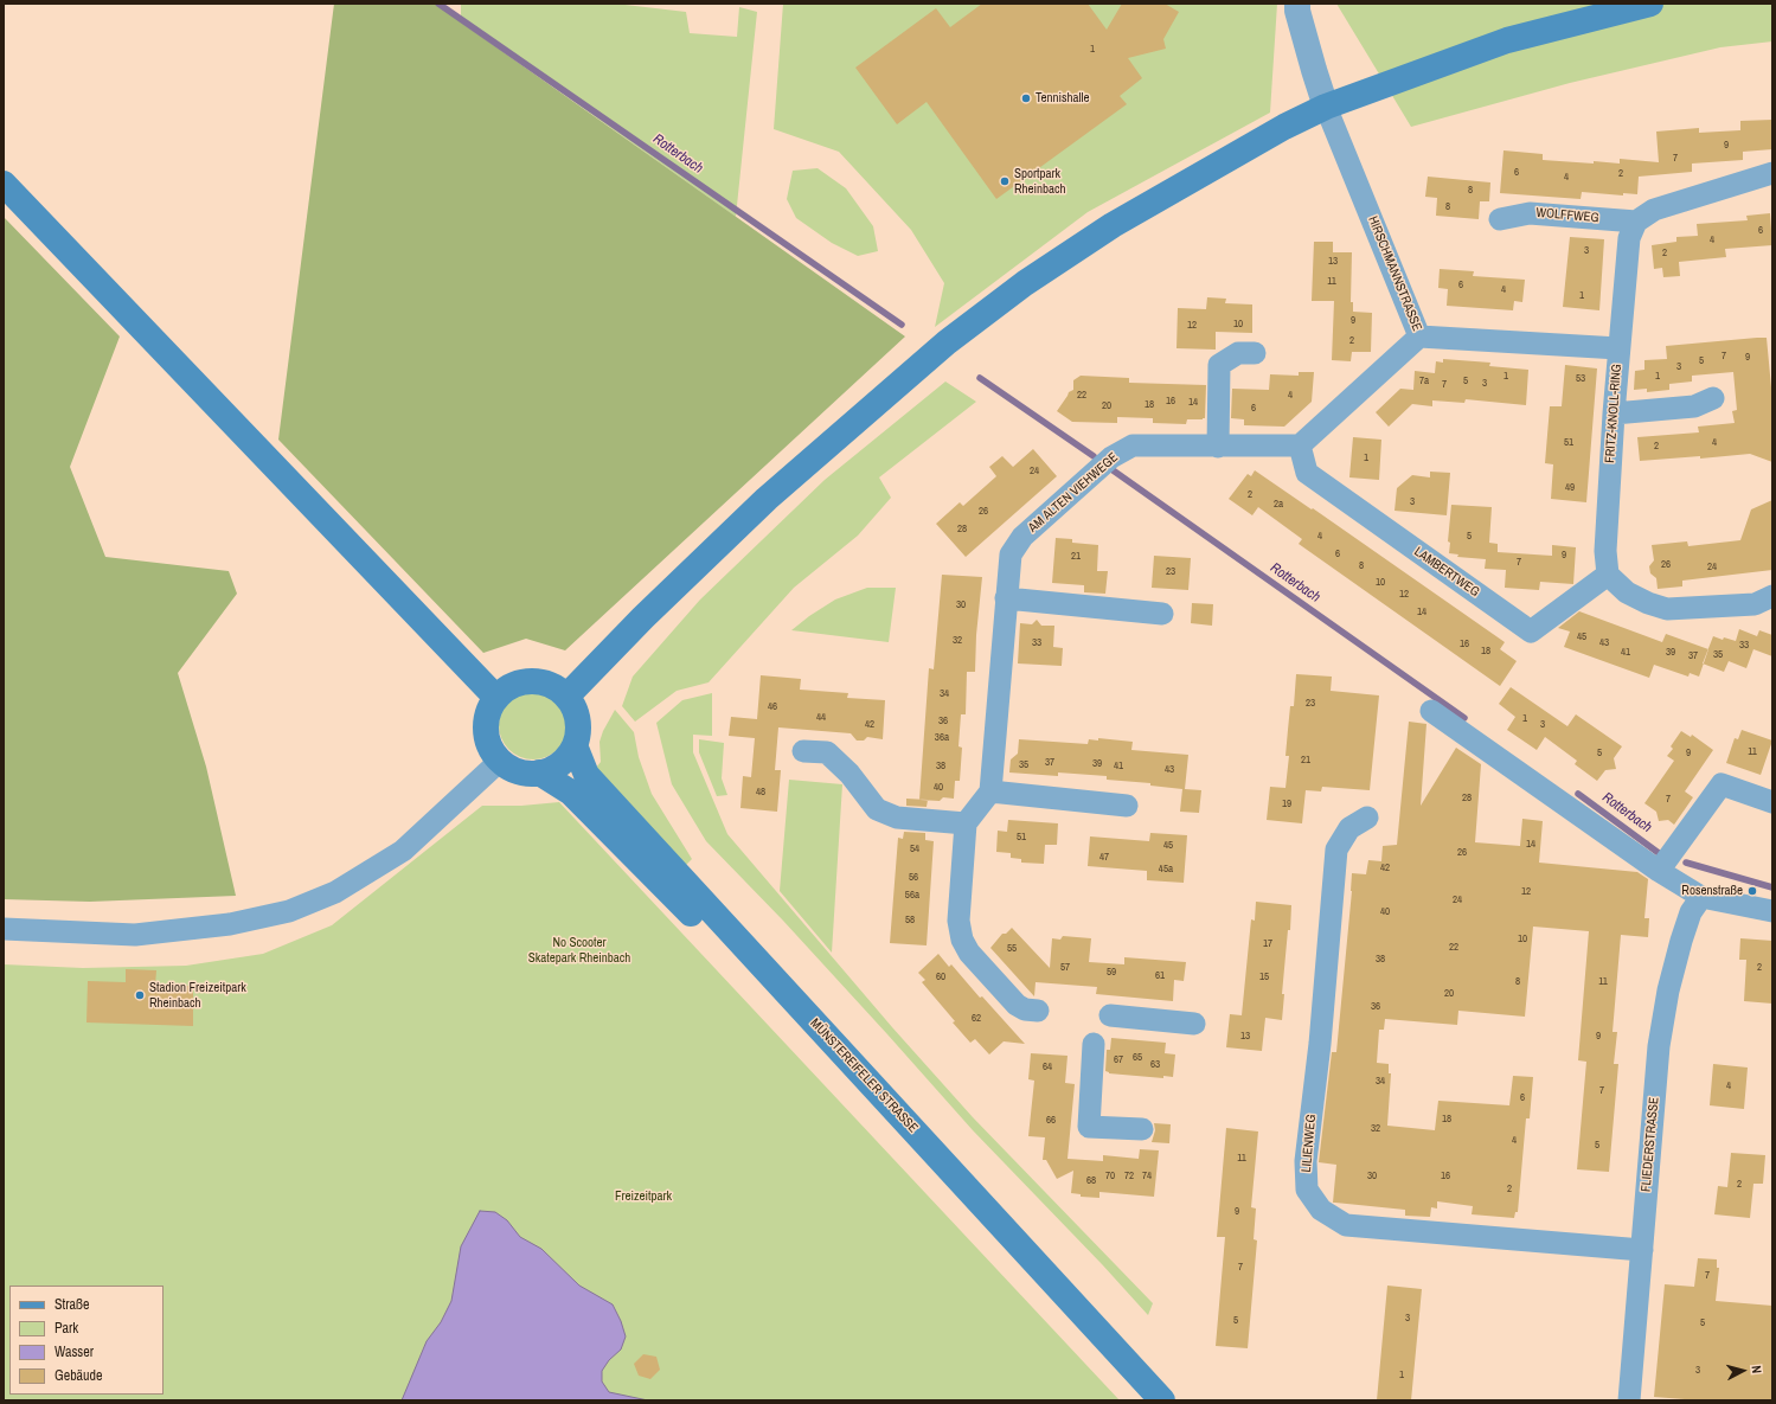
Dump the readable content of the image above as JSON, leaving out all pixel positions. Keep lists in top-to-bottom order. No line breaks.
{"streets":{"main road":["MÜNSTEREIFELER STRASSE"],"street":["WOLFFWEG","HIRSCHMANNSTRASSE","FRITZ-KNOLL-RING","AM ALTEN VIEHWEGE","LAMBERTWEG","LILIENWEG","FLIEDERSTRASSE"]},"crossings":[["WOLFFWEG","FRITZ-KNOLL-RING"],["HIRSCHMANNSTRASSE","FRITZ-KNOLL-RING"],["FRITZ-KNOLL-RING","LAMBERTWEG"],["AM ALTEN VIEHWEGE","LAMBERTWEG"],["LILIENWEG","FLIEDERSTRASSE"]],"water":["Rotterbach"],"parks":["No Scooter Skatepark Rheinbach","Freizeitpark"],"places":["Tennishalle","Sportpark Rheinbach","Rosenstraße","Stadion Freizeitpark Rheinbach"],"house_numbers":["1","9","7","6","2","4","8","8","6","4","3","2","13","11","6","4","1","9","10","12","2","7","9","5","3","1","1","53","7a","5","3","7","22","4","16","14","18","20","6","51","4","2","1","24","49","2","3","2a","26","28","4","5","6","9","21","7","26","8","24","23","10","12","30","14","45","32","33","43","16","33","18","41","39","35","37","34","23","46","44","1","36","42","3","36a","11","5","9","21","37","39","35","38","41","43","40","48","28","7","19","51","14","45","54","26","47","42","45a","56","12","56a","24","40","58","10","17","22","55","38","57","2","59","61","60","15","8","11","20","36","62","13","9","65","67","63","64","34","4","7","6","18","66","32","4","5","11","70","72","74","30","16","68","2","2","9","7","7","3","5","5","3","1"],"legend":["Straße","Park","Wasser","Gebäude"],"north":"right"}
